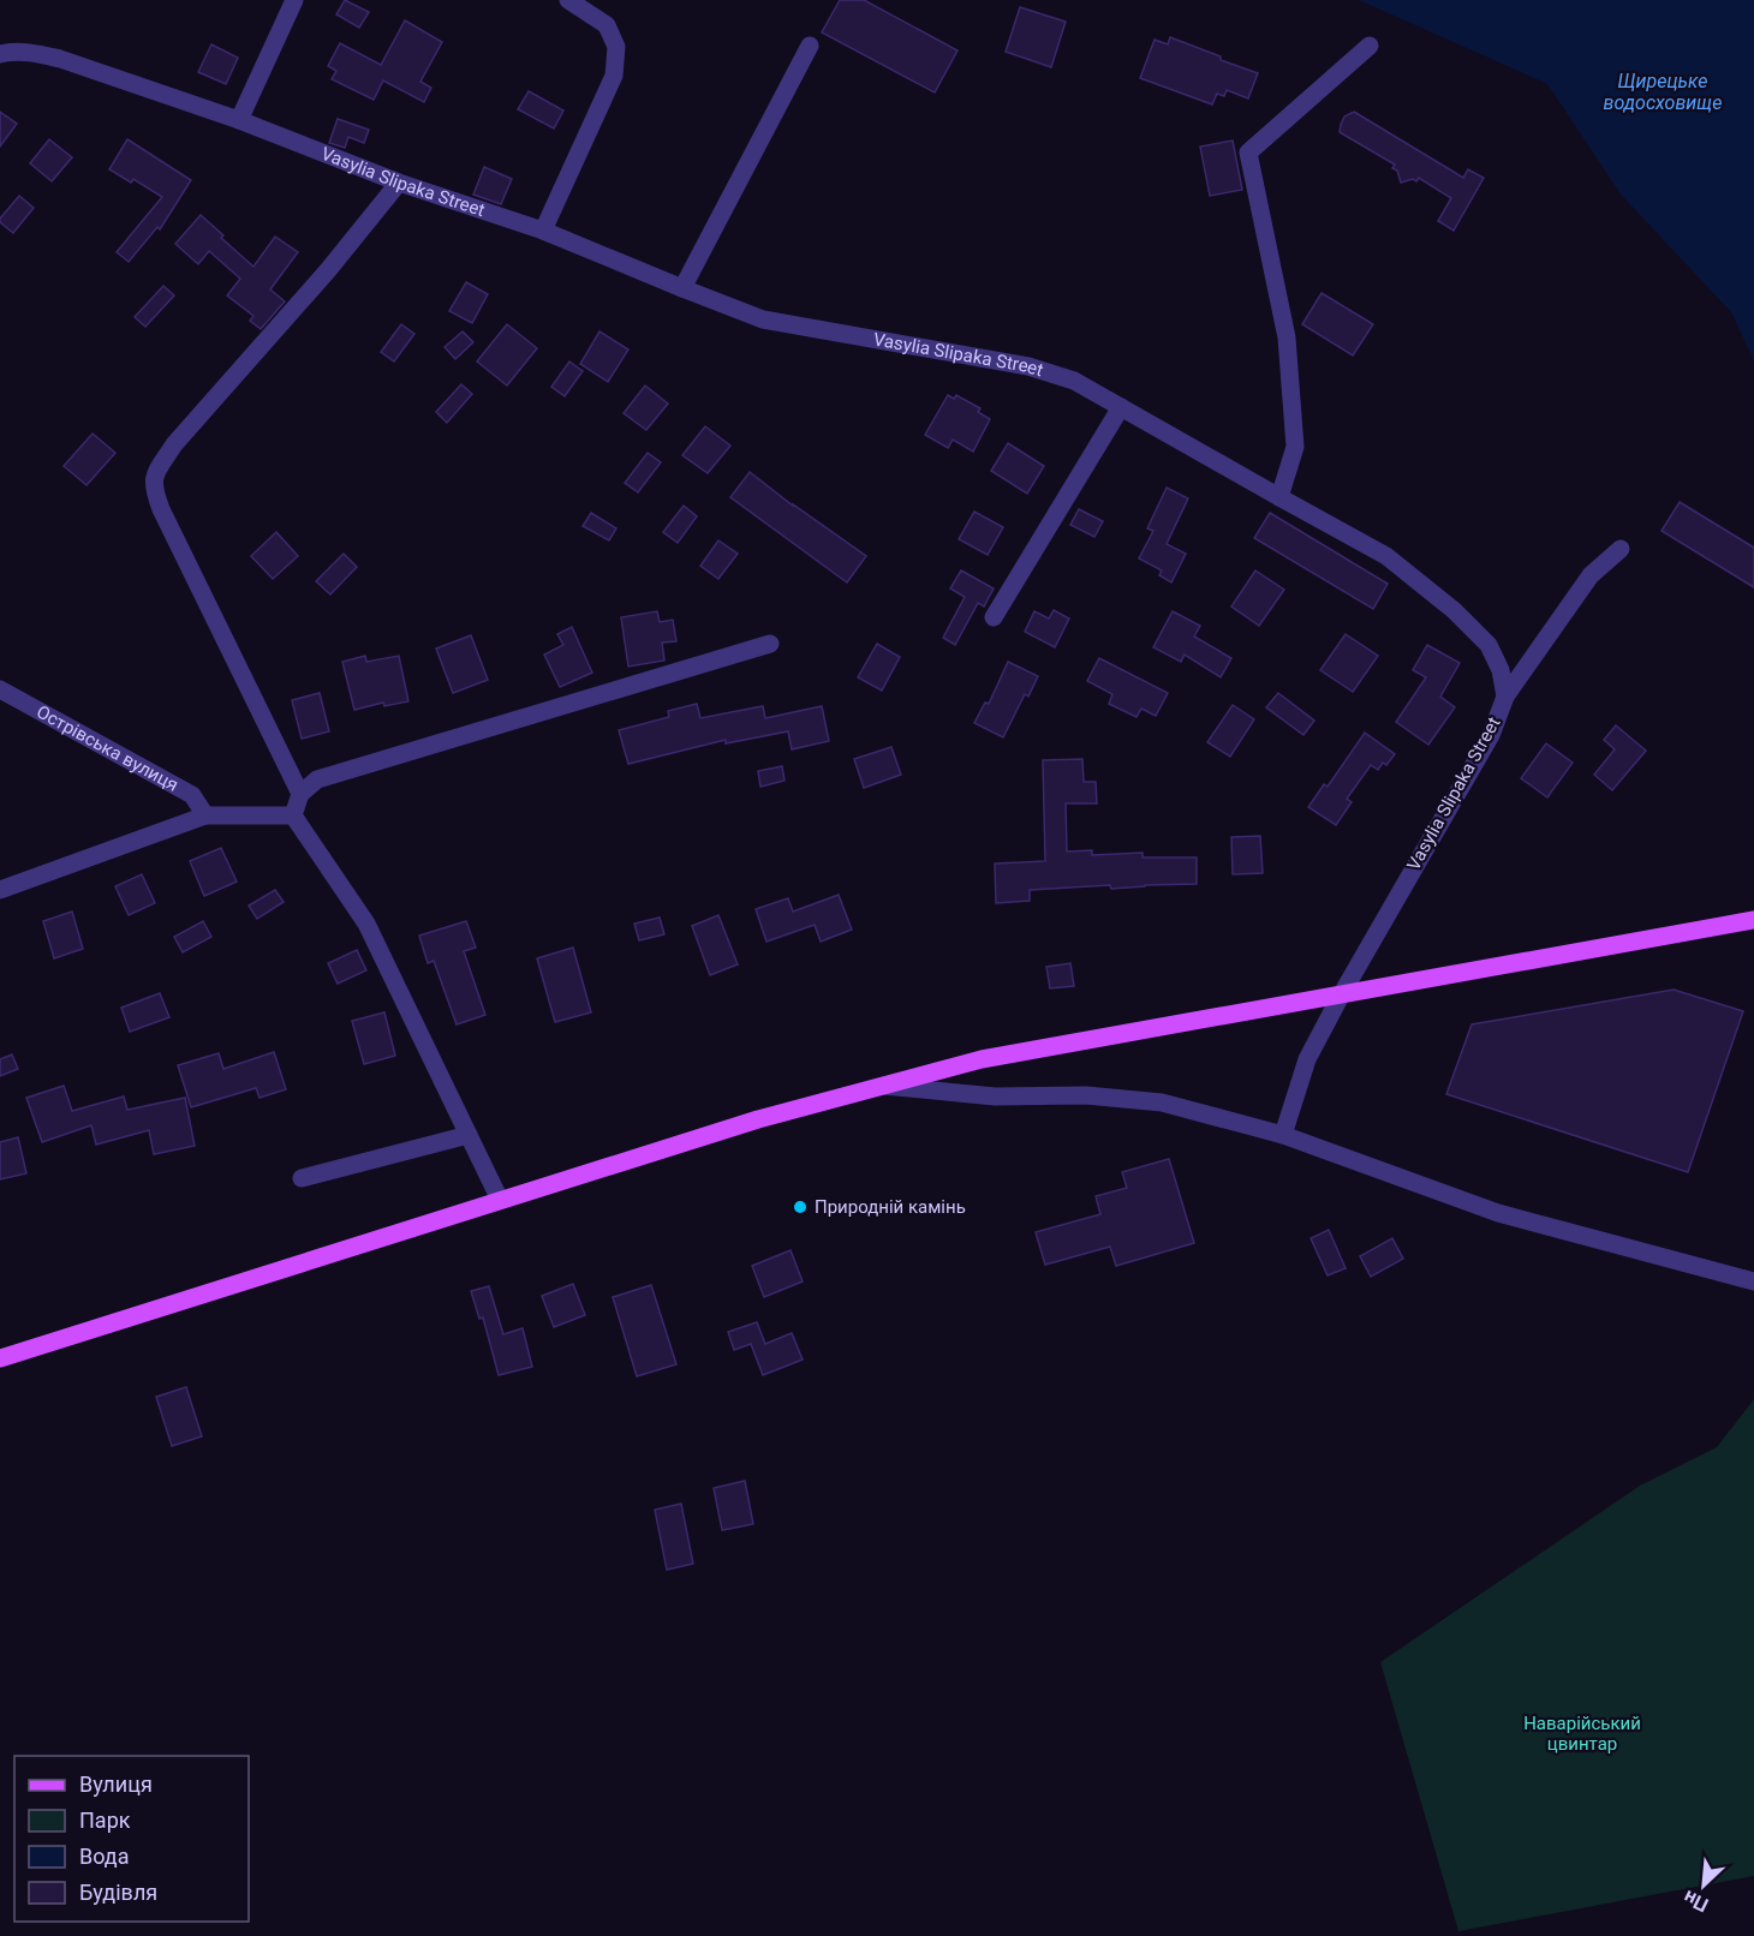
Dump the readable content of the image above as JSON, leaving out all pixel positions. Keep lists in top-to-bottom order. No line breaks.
{"streets":{"street":["Vasylia Slipaka Street","Острівська вулиця"]},"water":["Щирецьке водосховище"],"parks":["Наварійський цвинтар"],"places":["Природній камінь"],"legend":["Вулиця","Парк","Вода","Будівля"],"north":"bottom left"}
